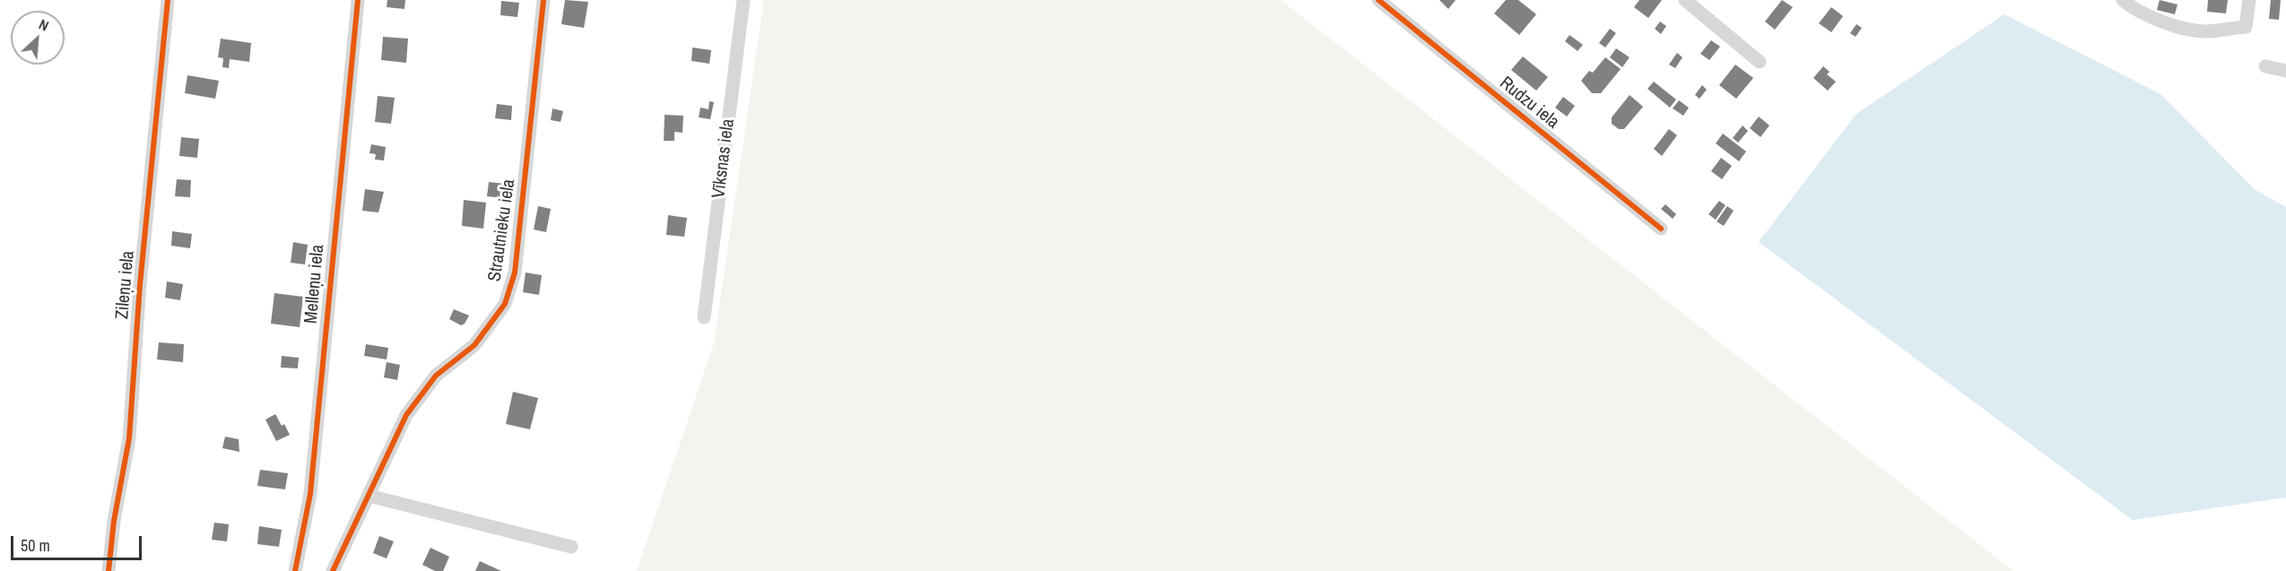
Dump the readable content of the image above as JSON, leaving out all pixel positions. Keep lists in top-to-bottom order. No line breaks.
{"streets":{"street":["Rudzu iela","Vīksnas iela","Strautnieku iela","Melleņu iela","Zileņu iela"]},"scale_bar":"50 m","north":"top right"}
